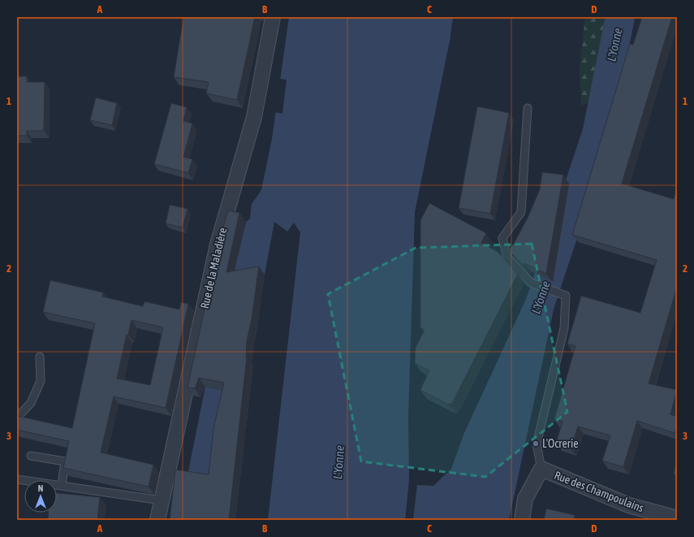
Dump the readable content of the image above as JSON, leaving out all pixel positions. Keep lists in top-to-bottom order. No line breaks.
{"streets":{"street":["Rue de la Maladière","Rue des Champoulains"]},"water":["L'Yonne"],"places":["L'Ocrerie"],"north":"top","grid":{"columns":["A","B","C","D"],"rows":["1","2","3"]}}
